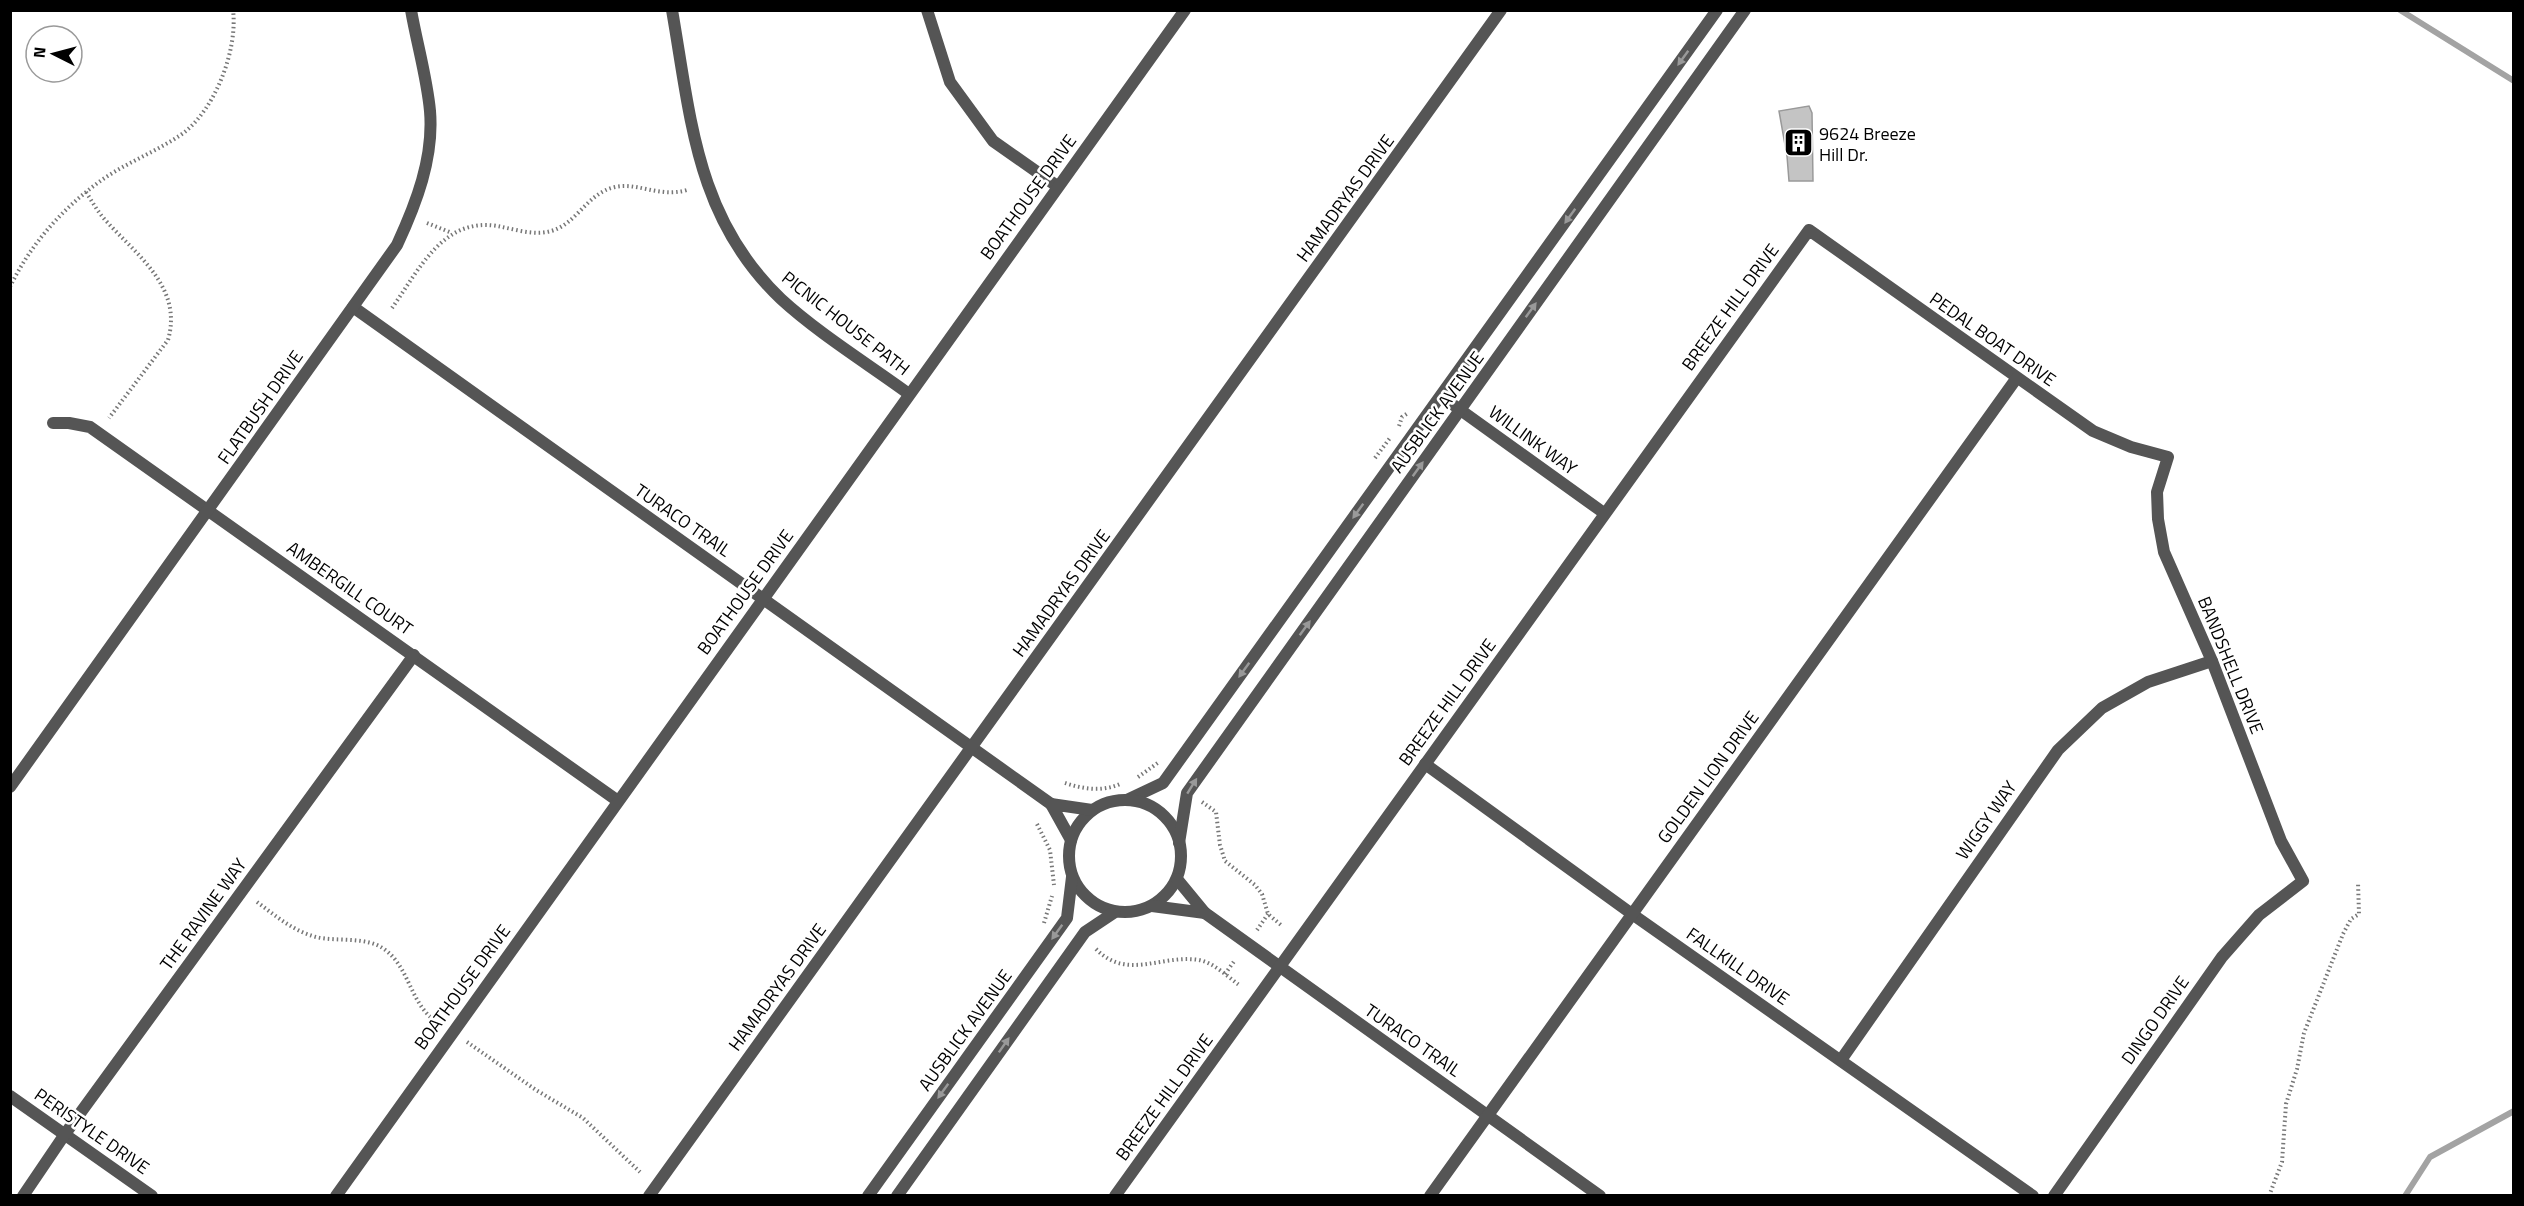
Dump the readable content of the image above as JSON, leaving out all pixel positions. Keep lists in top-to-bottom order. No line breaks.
{"streets":{"street":["BOATHOUSE DRIVE","HAMADRYAS DRIVE","BREEZE HILL DRIVE","PICNIC HOUSE PATH","PEDAL BOAT DRIVE","FLATBUSH DRIVE","AUSBLICK AVENUE","WILLINK WAY","TURACO TRAIL","AMBERGILL COURT","BANDSHELL DRIVE","GOLDEN LION DRIVE","WIGGY WAY","THE RAVINE WAY","FALLKILL DRIVE","DINGO DRIVE","PERISTYLE DRIVE"]},"crossings":[["BOATHOUSE DRIVE","PICNIC HOUSE PATH"],["BOATHOUSE DRIVE","TURACO TRAIL"],["BOATHOUSE DRIVE","AMBERGILL COURT"],["HAMADRYAS DRIVE","TURACO TRAIL"],["BREEZE HILL DRIVE","PEDAL BOAT DRIVE"],["BREEZE HILL DRIVE","WILLINK WAY"],["BREEZE HILL DRIVE","TURACO TRAIL"],["BREEZE HILL DRIVE","FALLKILL DRIVE"],["PEDAL BOAT DRIVE","BANDSHELL DRIVE"],["PEDAL BOAT DRIVE","GOLDEN LION DRIVE"],["FLATBUSH DRIVE","TURACO TRAIL"],["FLATBUSH DRIVE","AMBERGILL COURT"],["AUSBLICK AVENUE","WILLINK WAY"],["AUSBLICK AVENUE","TURACO TRAIL"],["TURACO TRAIL","GOLDEN LION DRIVE"],["AMBERGILL COURT","THE RAVINE WAY"],["BANDSHELL DRIVE","WIGGY WAY"],["BANDSHELL DRIVE","DINGO DRIVE"],["GOLDEN LION DRIVE","FALLKILL DRIVE"],["WIGGY WAY","FALLKILL DRIVE"],["THE RAVINE WAY","PERISTYLE DRIVE"]],"places":{"building":["9624 Breeze Hill Dr."]},"north":"left"}
